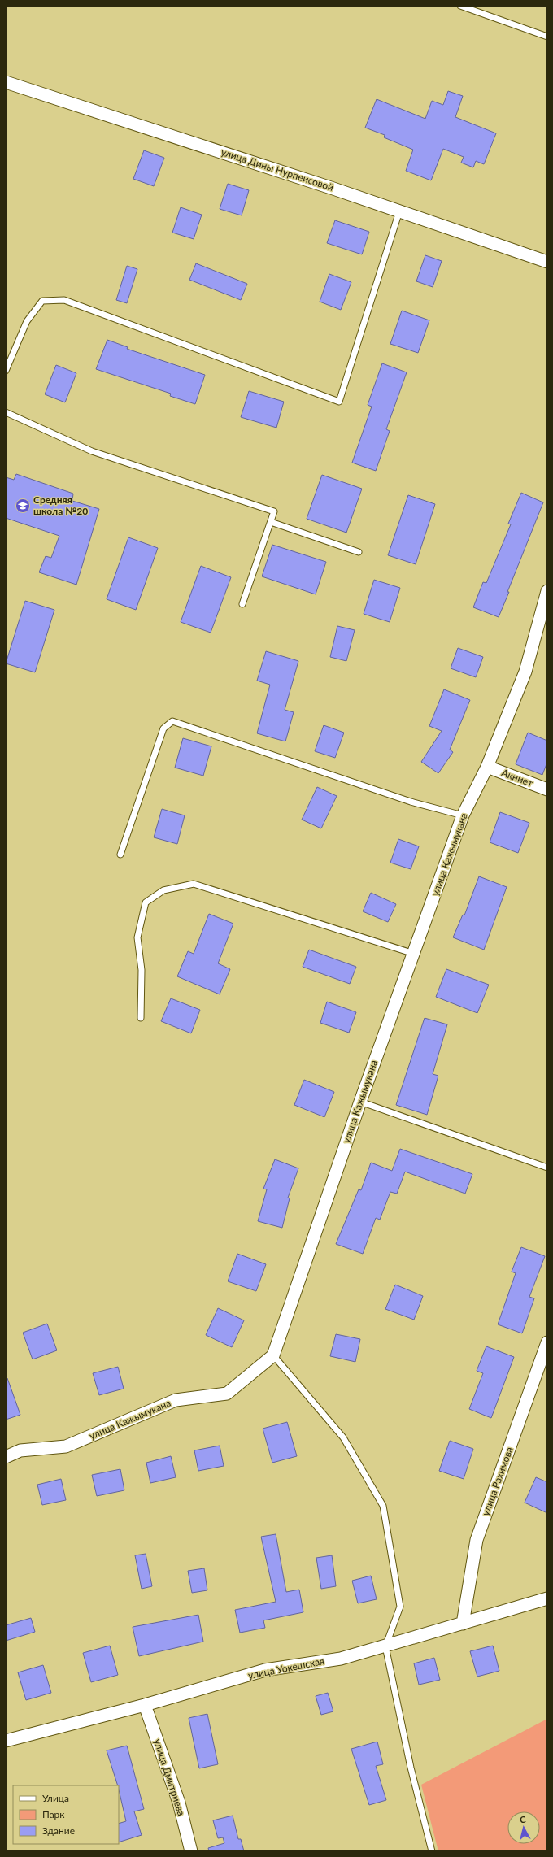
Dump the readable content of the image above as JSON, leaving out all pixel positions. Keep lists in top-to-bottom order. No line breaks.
{"streets":{"street":["улица Дины Нурпеисовой","Акниет","улица Кажымукана","улица Рахимова","улица Уокешская","улица Дмитриева"]},"crossings":[["Акниет","улица Кажымукана"],["улица Рахимова","улица Уокешская"],["улица Уокешская","улица Дмитриева"]],"places":{"school or university":["Средняя школа №20"]},"legend":["Улица","Парк","Здание"],"north":"top"}
